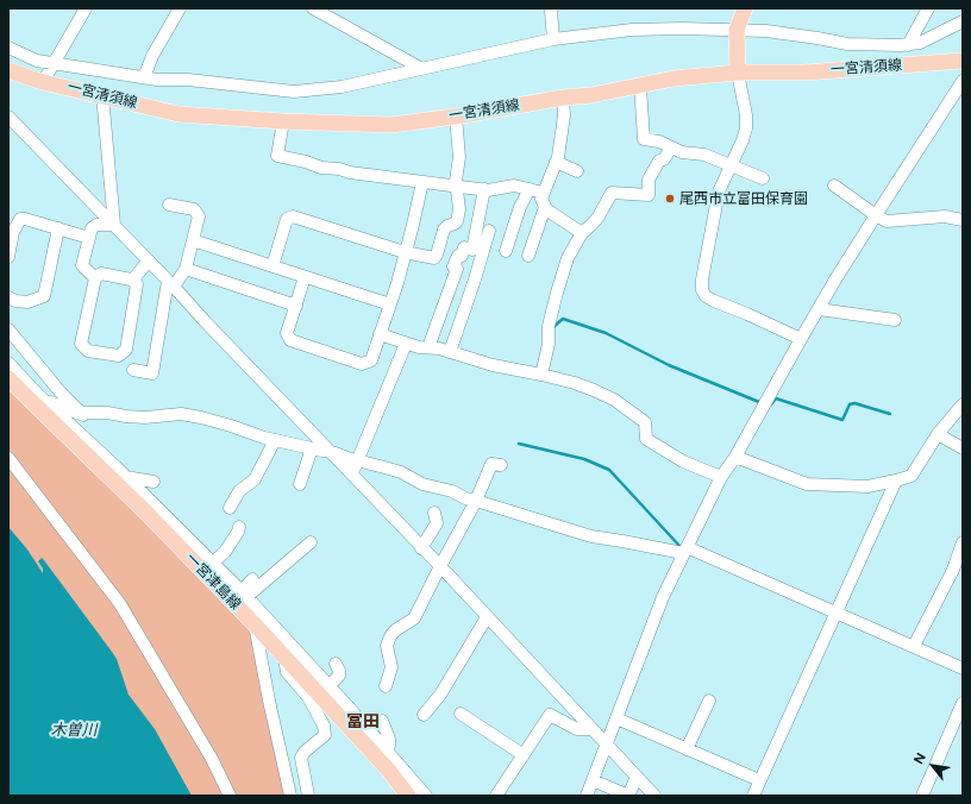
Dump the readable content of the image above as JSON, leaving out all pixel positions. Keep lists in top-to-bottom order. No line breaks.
{"streets":{"main road":["一宮清須線","一宮津島線"]},"districts":["冨田"],"water":["木曽川"],"places":["尾西市立富田保育園"],"north":"top left"}
